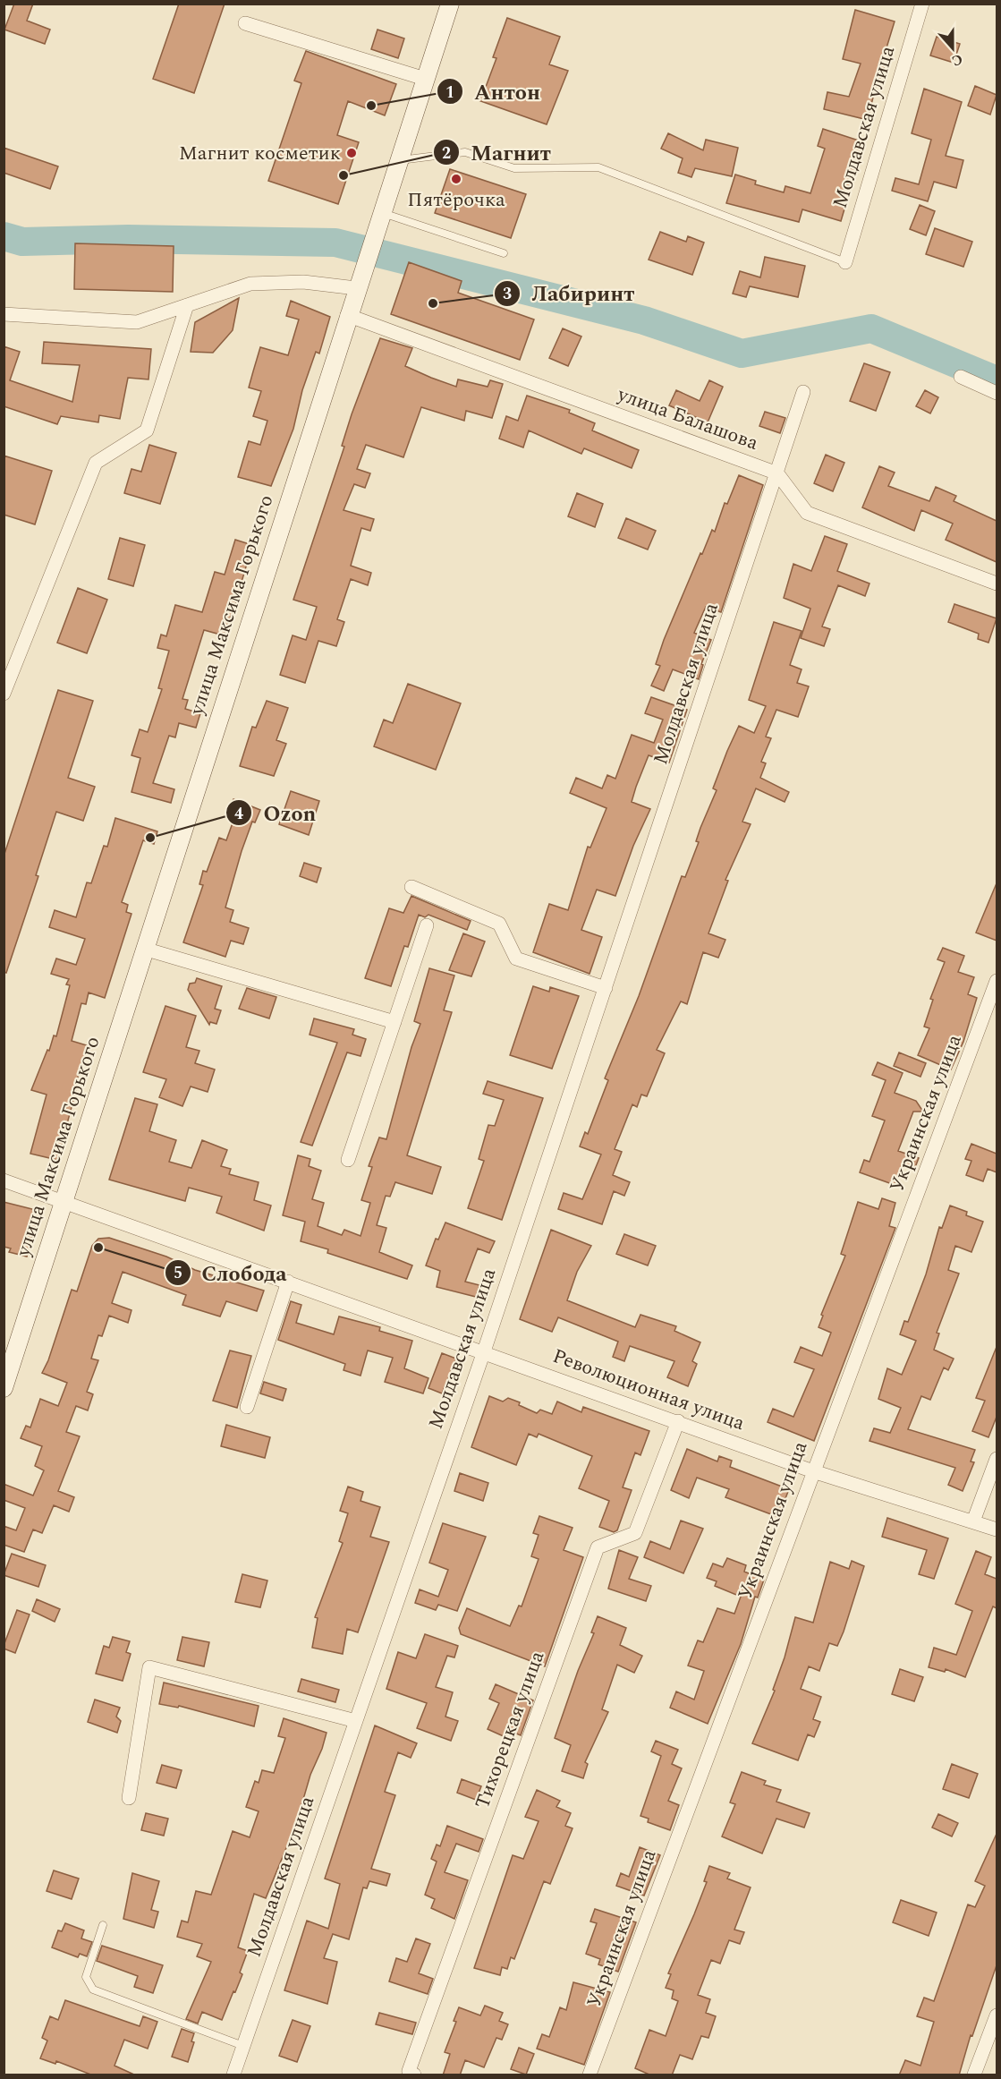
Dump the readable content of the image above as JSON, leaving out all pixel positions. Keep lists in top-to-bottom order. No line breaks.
{"streets":{"main road":["улица Максима Горького"],"street":["Молдавская улица","улица Балашова","Украинская улица","Революционная улица","Тихорецкая улица"]},"crossings":[["Молдавская улица","улица Балашова"],["Молдавская улица","Революционная улица"],["улица Балашова","улица Максима Горького"],["улица Максима Горького","Революционная улица"],["Украинская улица","Революционная улица"],["Революционная улица","Тихорецкая улица"]],"places":["Антон","Магнит косметик","Магнит","Пятёрочка","Лабиринт","Ozon","Слобода"],"north":"bottom"}
